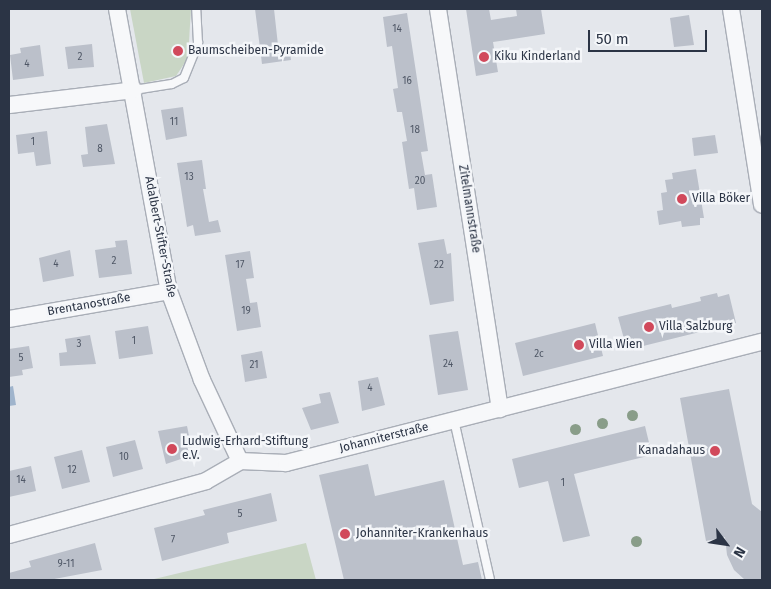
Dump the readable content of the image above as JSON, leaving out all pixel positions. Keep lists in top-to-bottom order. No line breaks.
{"streets":{"street":["Zitelmannstraße","Adalbert-Stifter-Straße","Brentanostraße","Johanniterstraße"]},"crossings":[["Zitelmannstraße","Johanniterstraße"],["Adalbert-Stifter-Straße","Brentanostraße"],["Adalbert-Stifter-Straße","Johanniterstraße"]],"places":["Baumscheiben-Pyramide","Kiku Kinderland","Villa Böker","Villa Salzburg","Villa Wien","Ludwig-Erhard-Stiftung e.V.","Kanadahaus","Johanniter-Krankenhaus"],"house_numbers":["14","2","4","16","11","18","1","8","13","20","2","4","17","22","19","1","3","2c","5","24","21","4","10","12","14","1","5","7","9-11"],"scale_bar":"50 m","north":"bottom right"}
